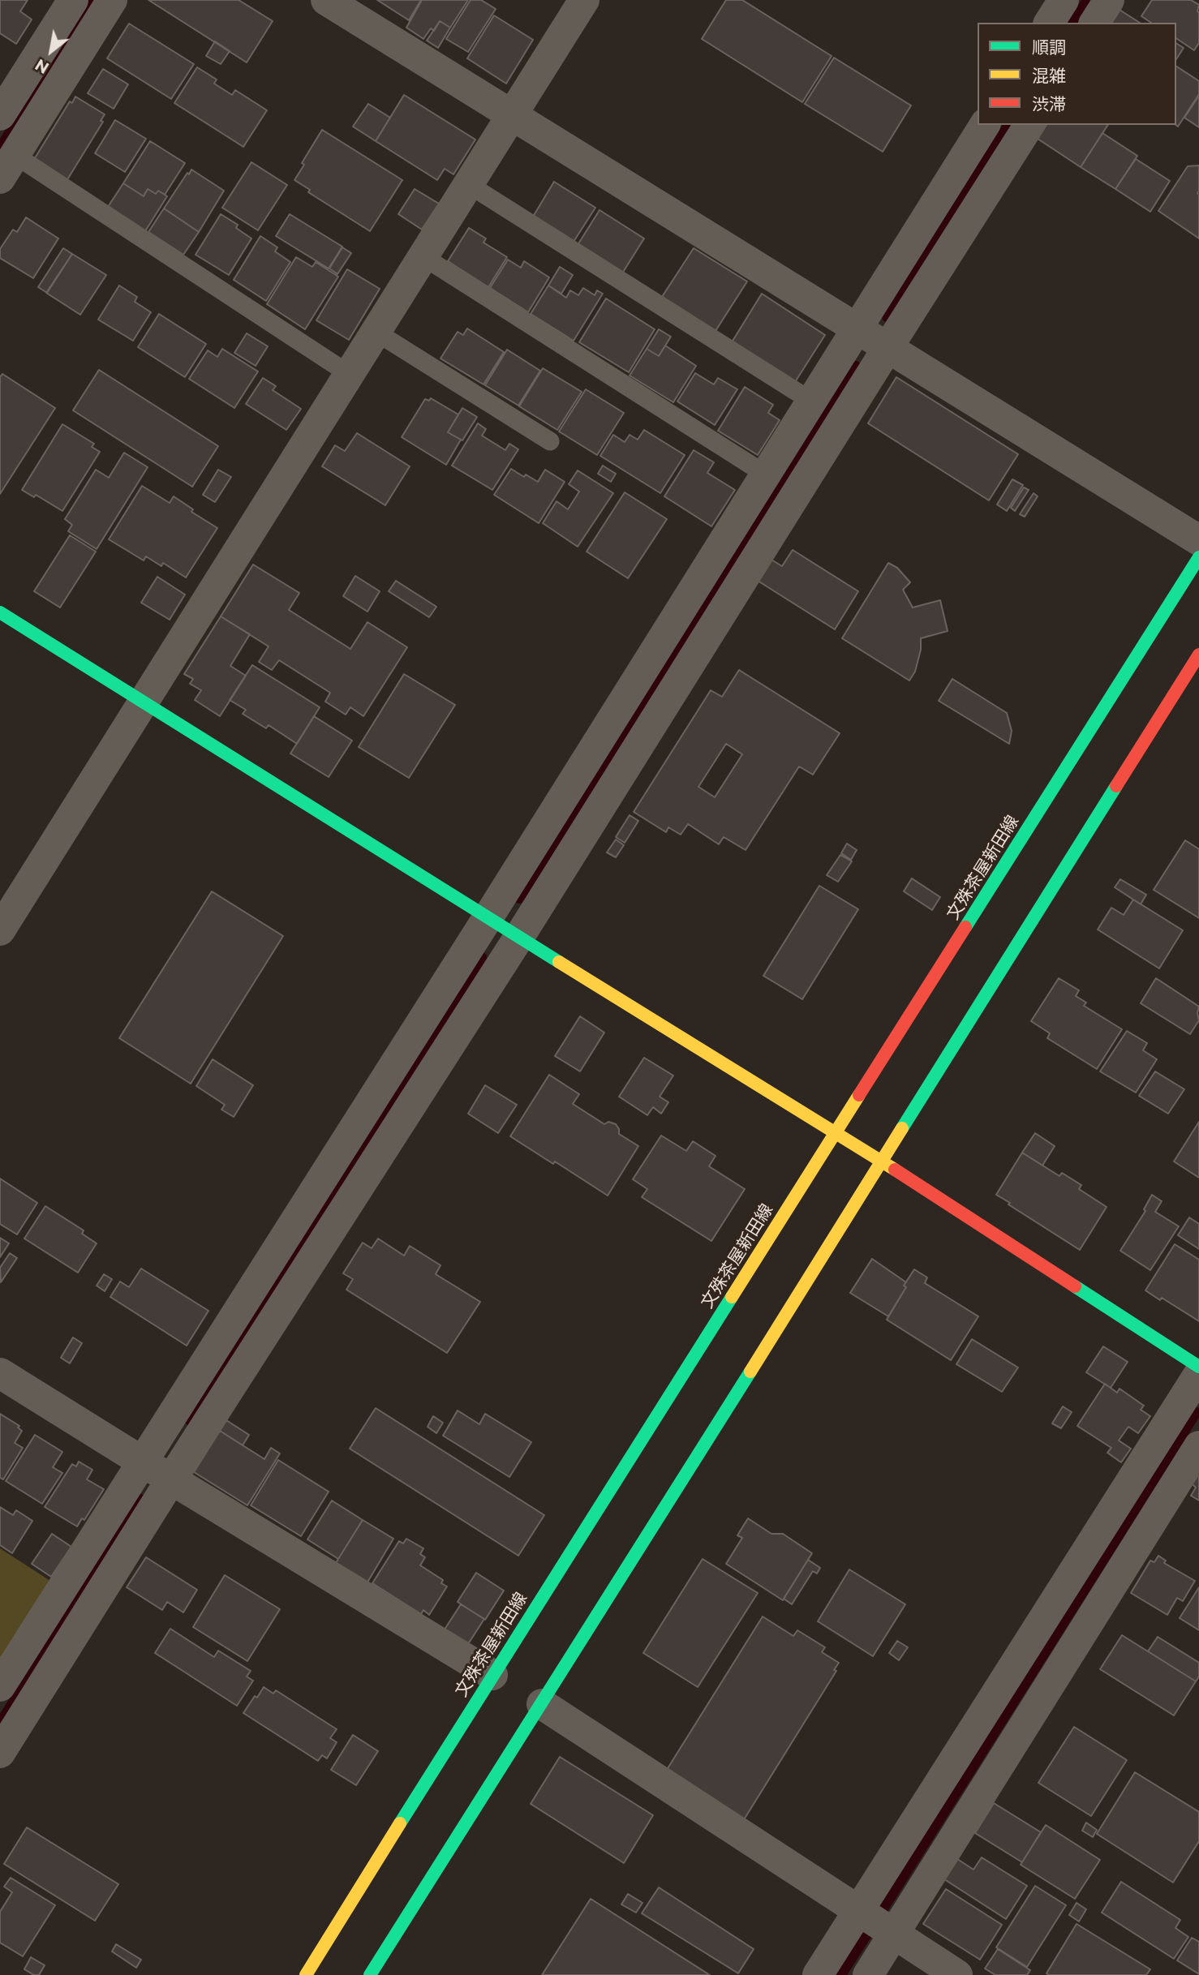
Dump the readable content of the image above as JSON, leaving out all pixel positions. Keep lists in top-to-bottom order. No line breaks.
{"streets":{"main road":["文殊茶屋新田線"]},"legend":["順調","混雑","渋滞"],"north":"bottom left"}
